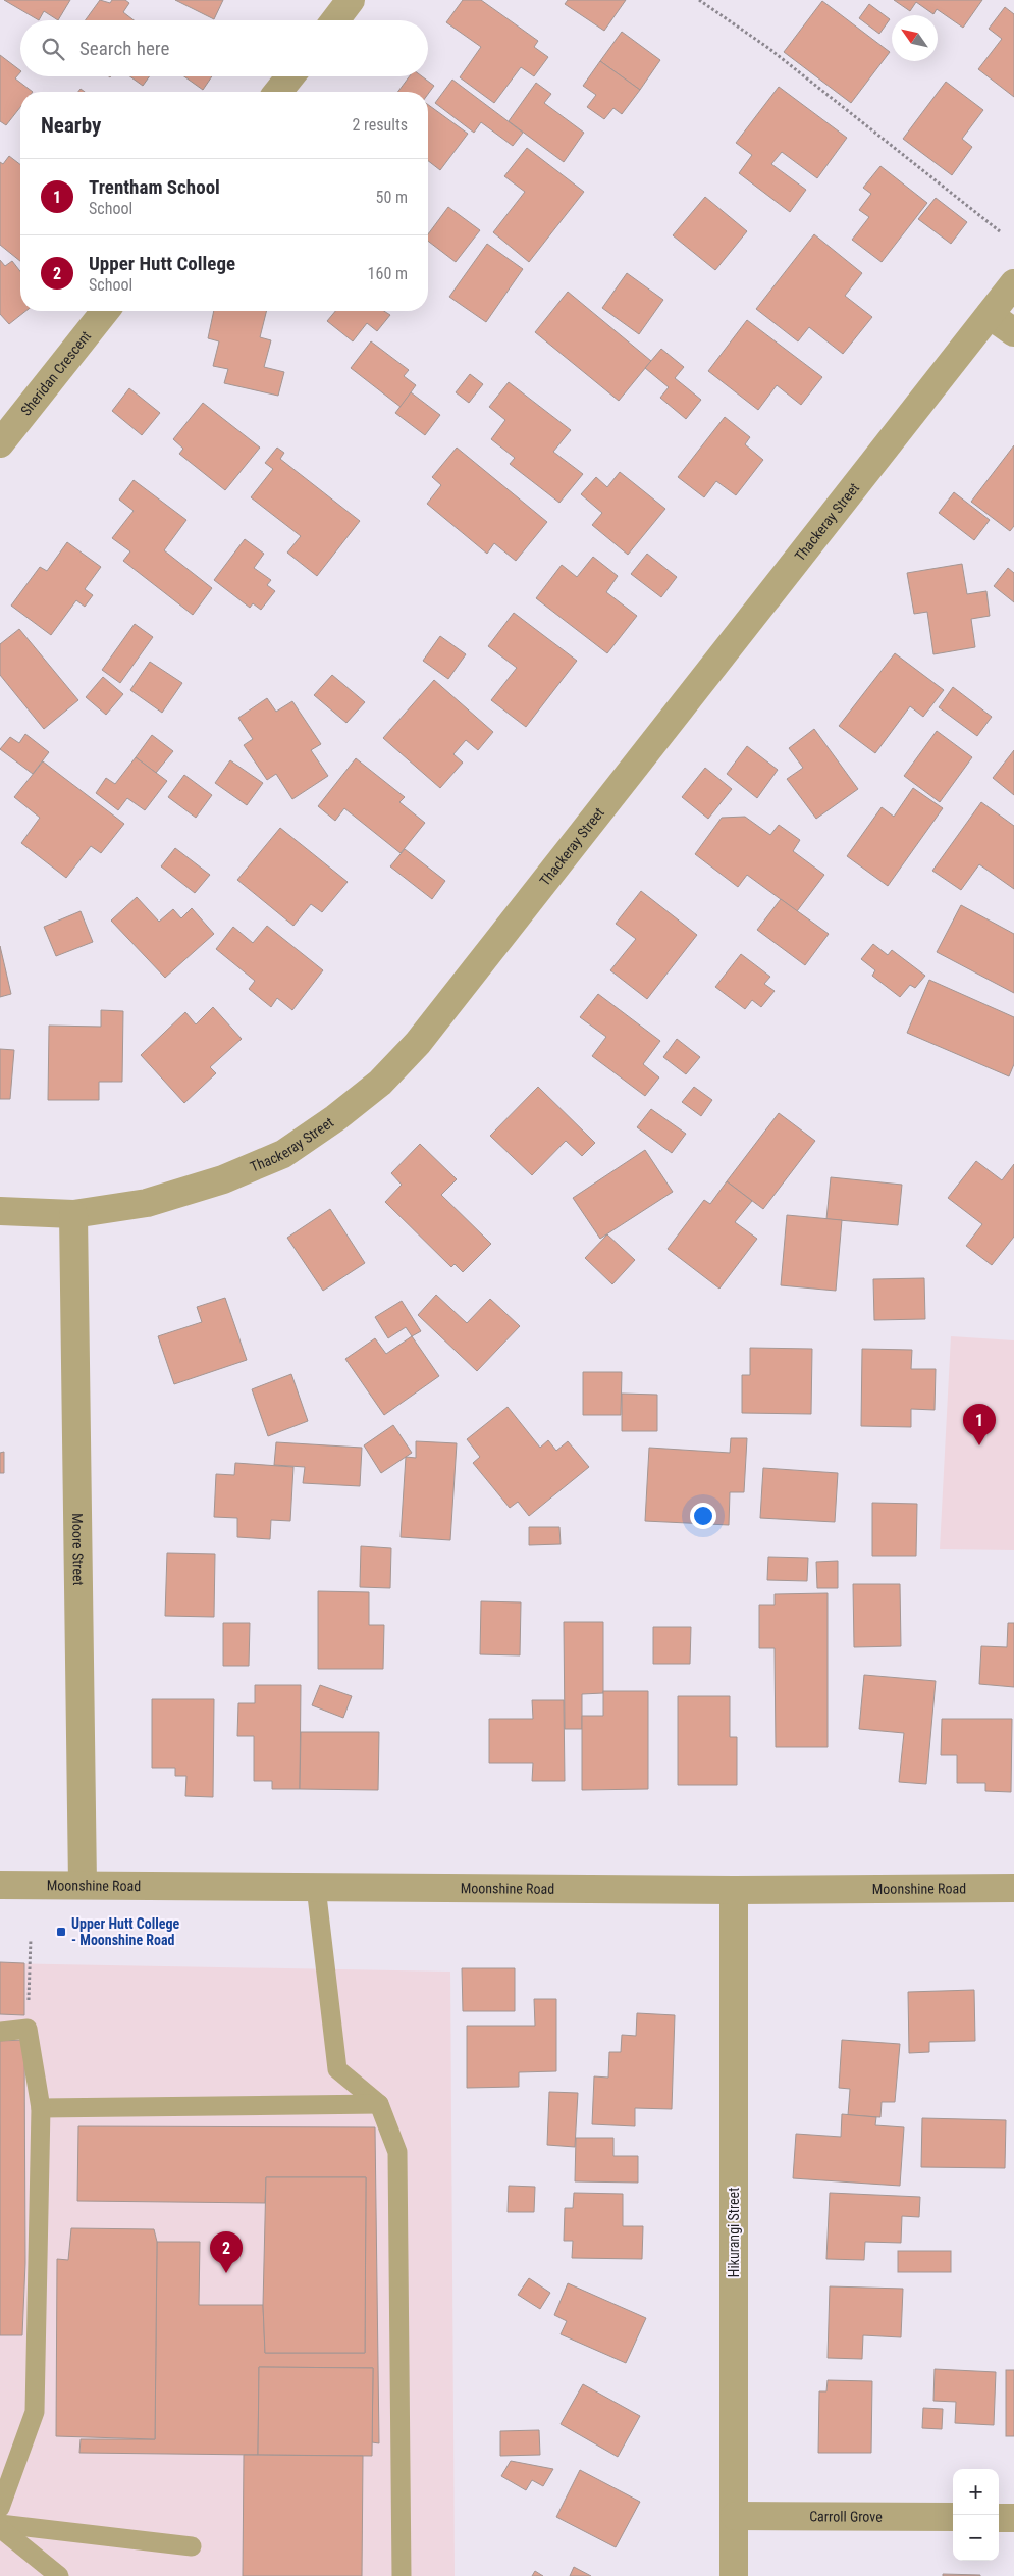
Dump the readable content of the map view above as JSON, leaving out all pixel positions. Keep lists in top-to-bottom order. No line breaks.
{"streets":{"street":["Sheridan Crescent","Thackeray Street","Moore Street","Moonshine Road","Hikurangi Street","Carroll Grove"]},"crossings":[["Thackeray Street","Moore Street"],["Moore Street","Moonshine Road"],["Moonshine Road","Hikurangi Street"],["Hikurangi Street","Carroll Grove"]],"places":{"transit":["Upper Hutt College - Moonshine Road"]},"north":"top left","page":{"search":"Search here","heading":["Nearby","2 results"],"list":[{"mark":"1","name":"Trentham School","note":"School","value":"50 m"},{"mark":"2","name":"Upper Hutt College","note":"School","value":"160 m"}],"pins":["1","2"],"map_buttons":["+","−"]}}
